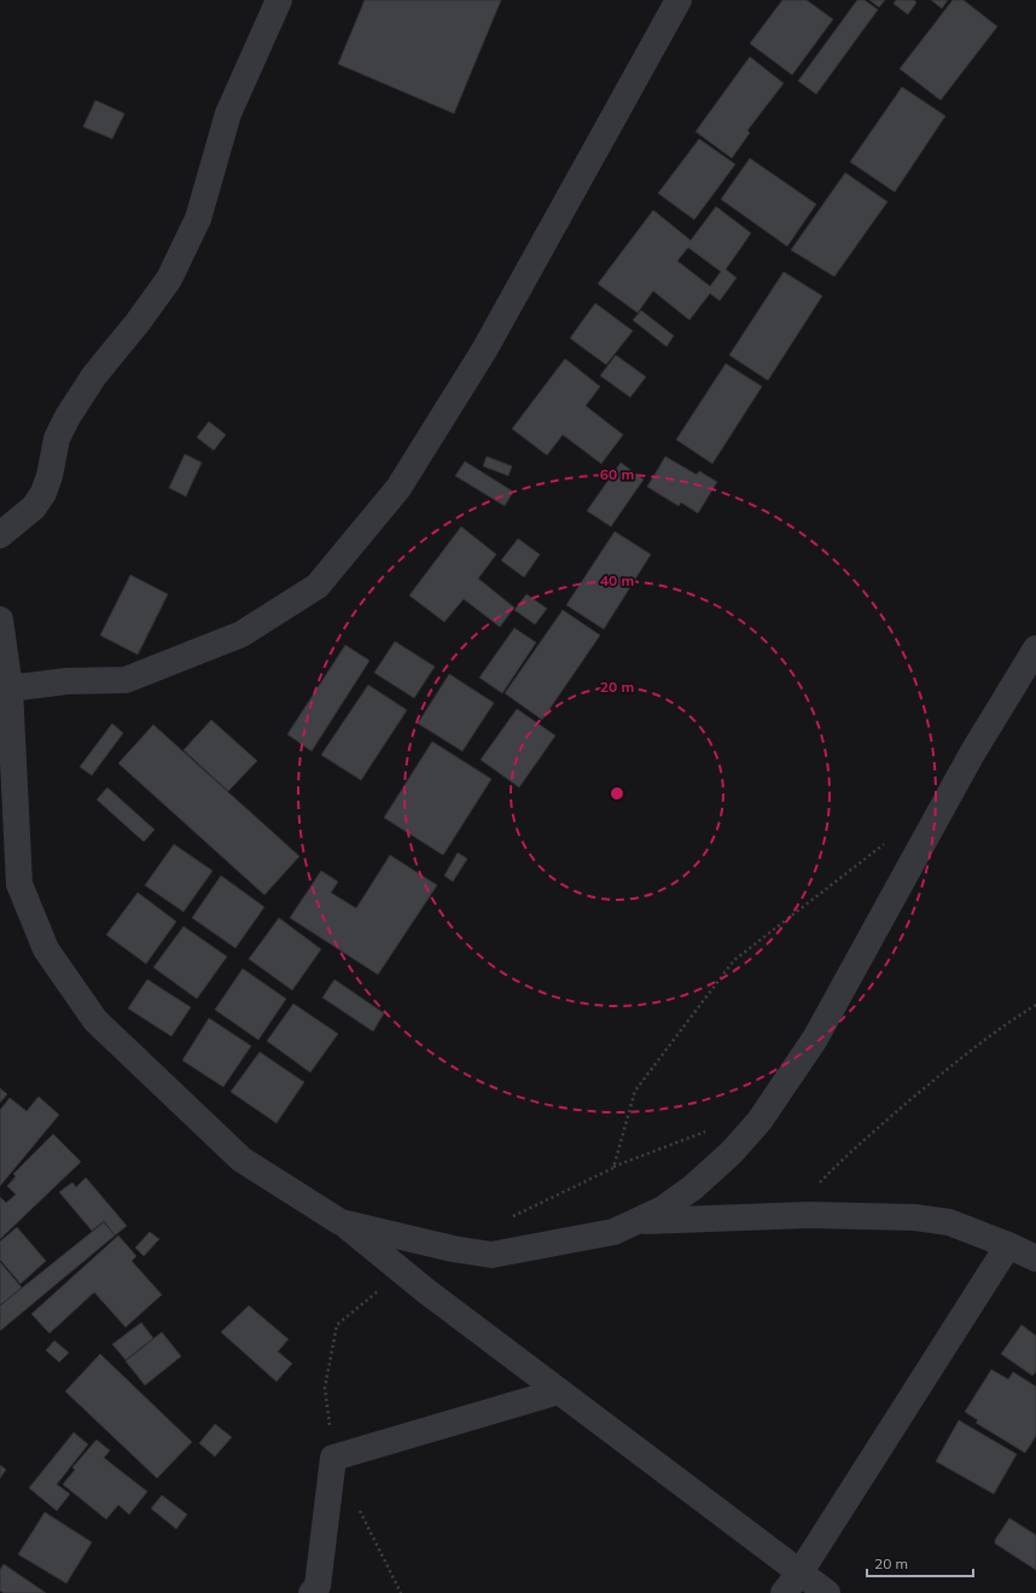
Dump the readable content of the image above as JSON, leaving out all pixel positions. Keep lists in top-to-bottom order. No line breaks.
{"scale_bar":"20 m","rings":["60 m","40 m","20 m"]}
